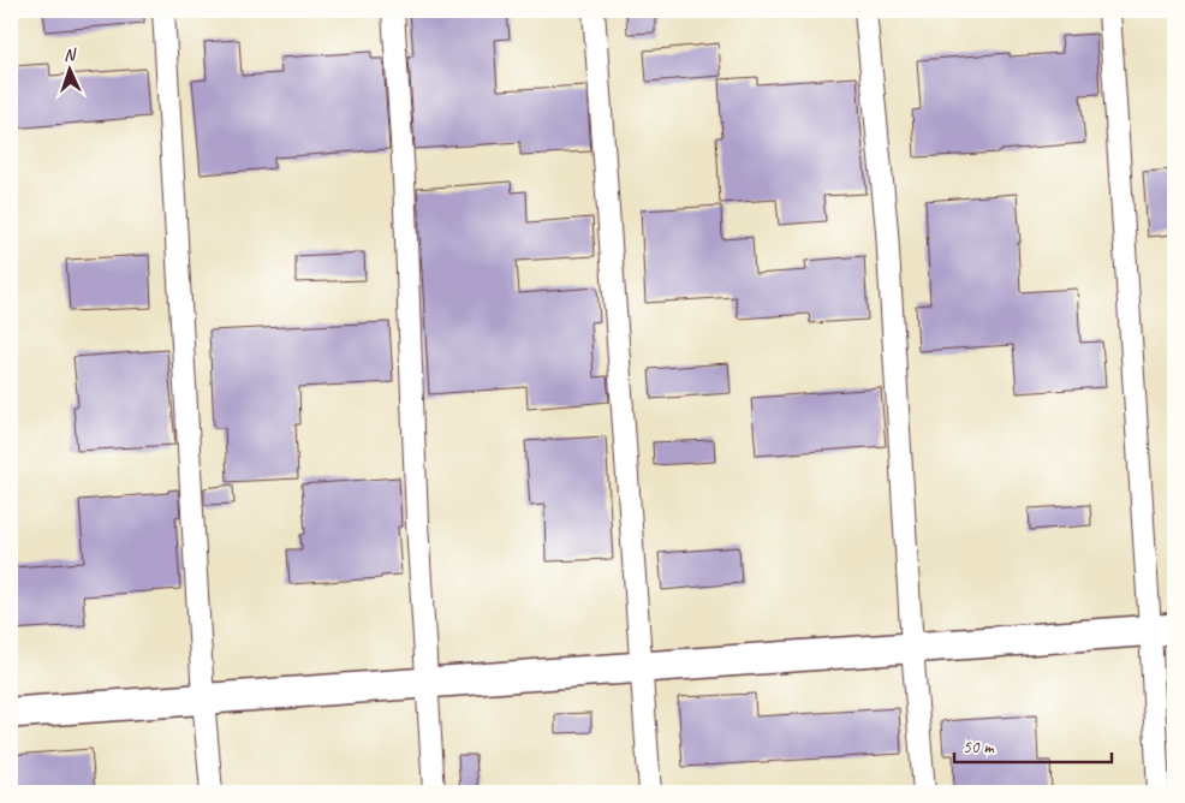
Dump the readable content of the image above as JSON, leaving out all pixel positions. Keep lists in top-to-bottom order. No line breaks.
{"scale_bar":"50 m","north":"top"}
